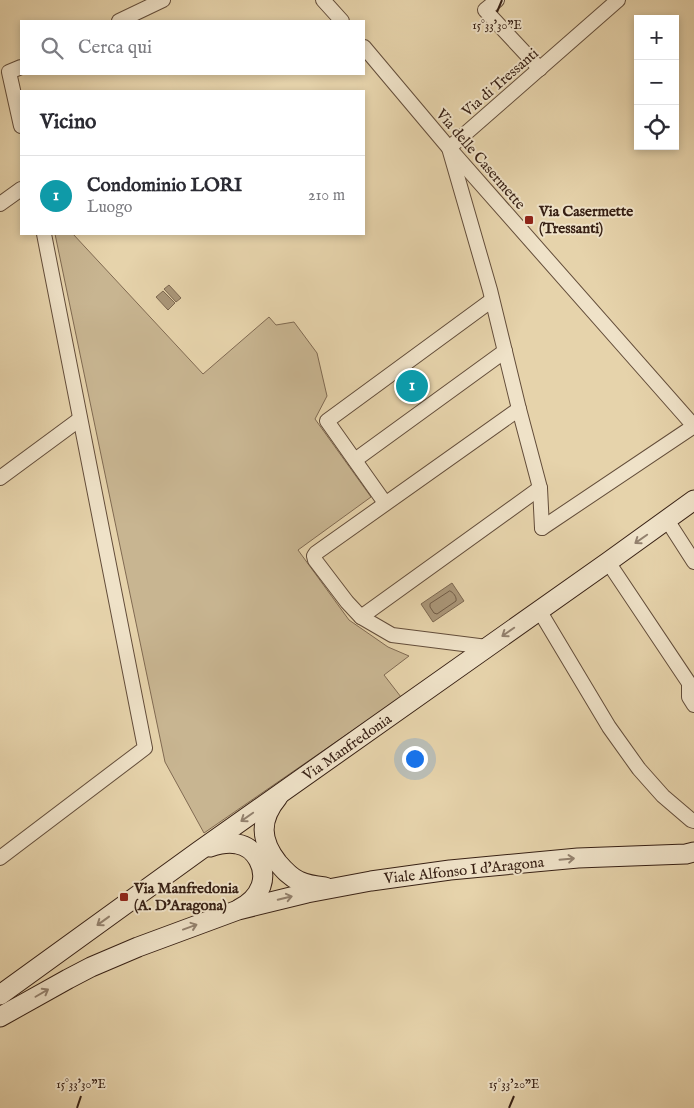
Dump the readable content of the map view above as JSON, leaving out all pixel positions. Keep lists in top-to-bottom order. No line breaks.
{"streets":{"main road":["Via Manfredonia","Viale Alfonso I d'Aragona"],"street":["Via di Tressanti","Via delle Casermette"]},"crossings":[["Via di Tressanti","Via delle Casermette"]],"one_way":["Viale Alfonso I d'Aragona"],"places":{"transit":["Via Casermette (Tressanti)","Via Manfredonia (A. D'Aragona)"]},"page":{"map_buttons":["+","−"],"search":"Cerca qui","heading":"Vicino","list":[{"mark":"1","name":"Condominio LORI","note":"Luogo","value":"210 m"}],"pins":"1"},"coordinates":["15°33'30\"E","15°33'20\"E"]}
